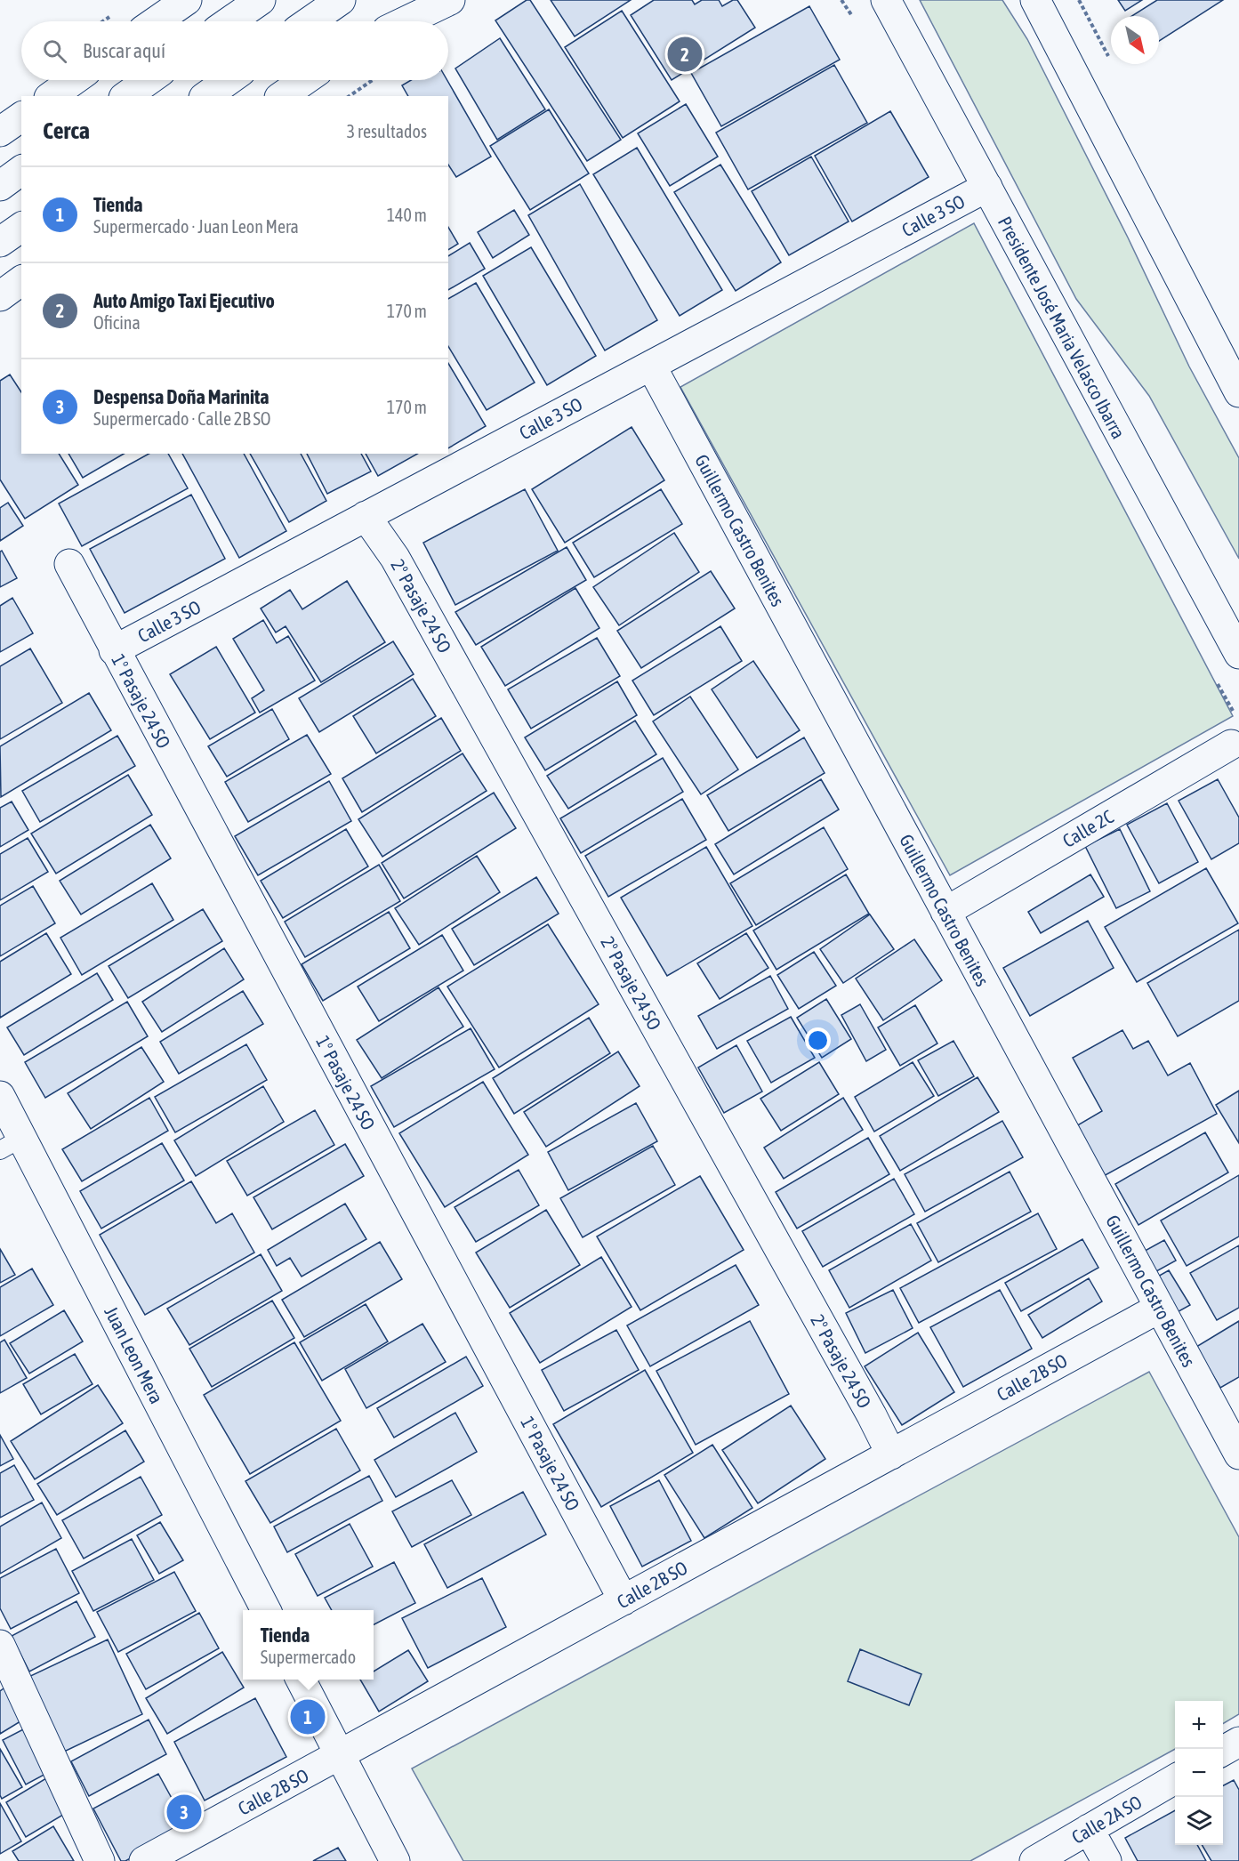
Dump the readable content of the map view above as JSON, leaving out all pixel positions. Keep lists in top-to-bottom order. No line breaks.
{"streets":{"street":["Calle 3 SO","Presidente José Maria Velasco Ibarra","Guillermo Castro Benites","2º Pasaje 24 SO","1º Pasaje 24 SO","Calle 2C","Juan Leon Mera","Calle 2B SO","Calle 2A SO"]},"crossings":[["Calle 3 SO","Presidente José Maria Velasco Ibarra"],["Calle 3 SO","Guillermo Castro Benites"],["Calle 3 SO","2º Pasaje 24 SO"],["Calle 3 SO","1º Pasaje 24 SO"],["Guillermo Castro Benites","Calle 2C"],["Guillermo Castro Benites","Calle 2B SO"],["2º Pasaje 24 SO","Calle 2B SO"],["1º Pasaje 24 SO","Calle 2B SO"]],"north":"bottom right","page":{"search":"Buscar aquí","pins":["2","1","3"],"heading":["Cerca","3 resultados"],"list":[{"mark":"1","name":"Tienda","note":"Supermercado · Juan Leon Mera","value":"140 m"},{"mark":"2","name":"Auto Amigo Taxi Ejecutivo","note":"Oficina","value":"170 m"},{"mark":"3","name":"Despensa Doña Marinita","note":"Supermercado · Calle 2B SO","value":"170 m"}],"popup":["Tienda","Supermercado"],"map_buttons":["+","−"]}}
